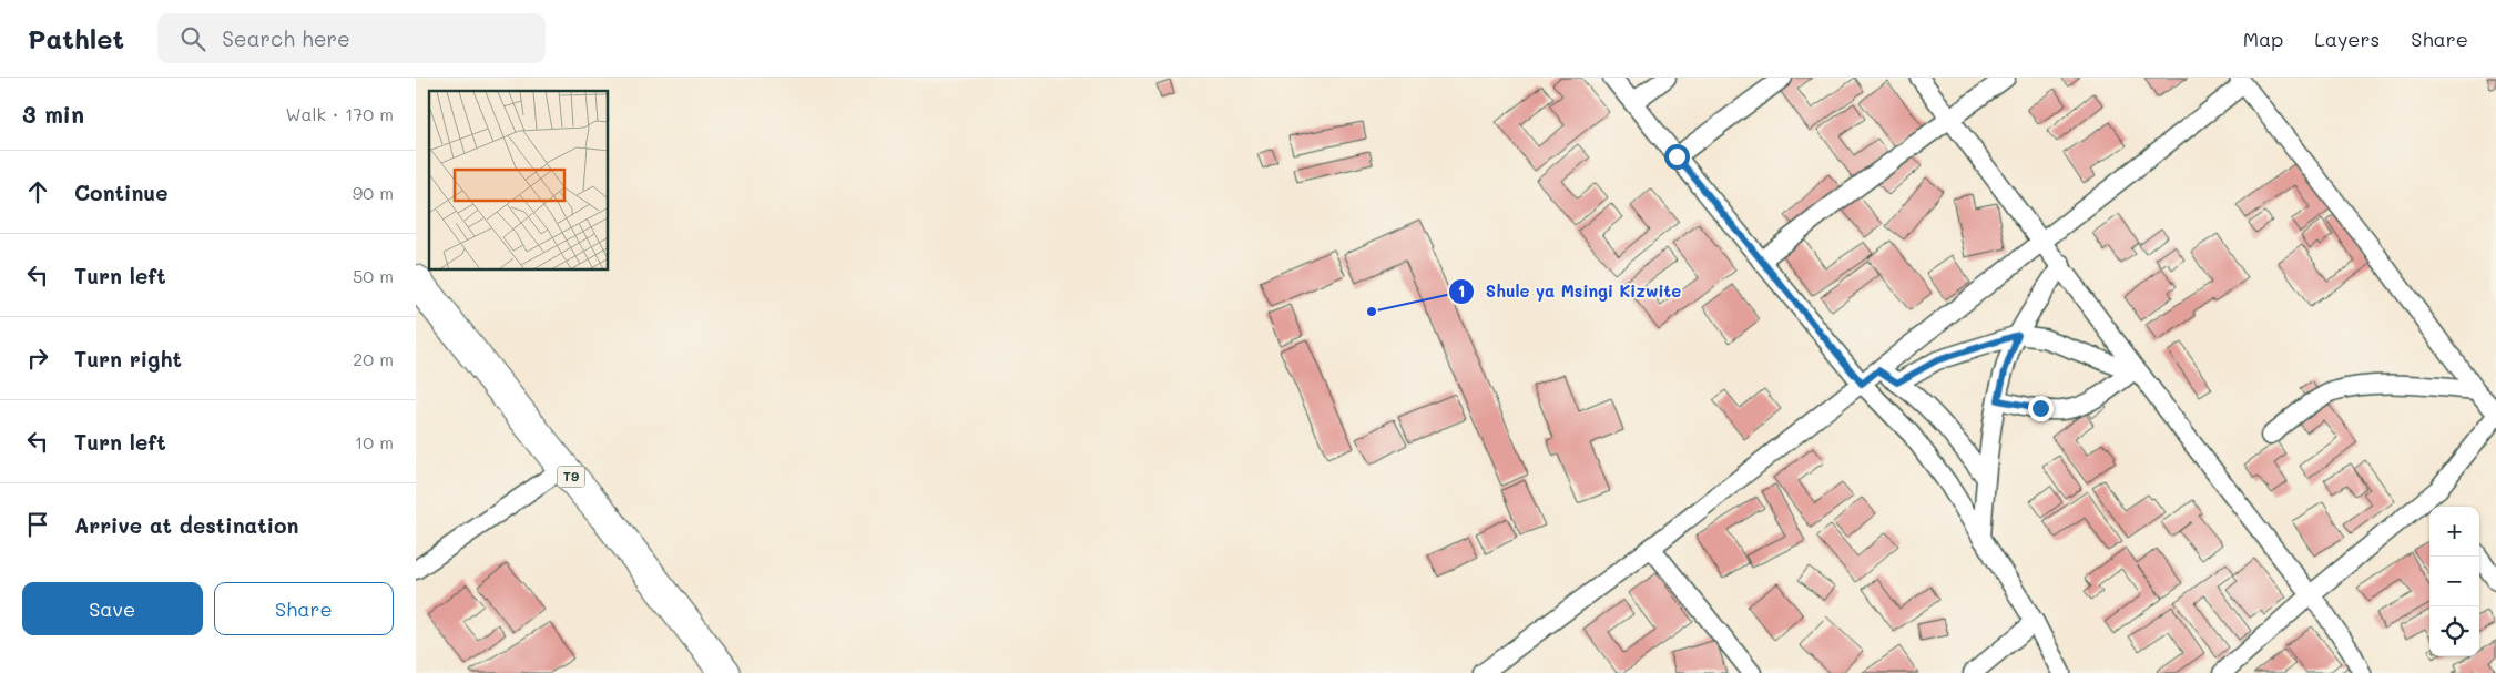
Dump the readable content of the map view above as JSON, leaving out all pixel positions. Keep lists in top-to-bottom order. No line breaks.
{"streets":{"highway":["T9"]},"places":["Shule ya Msingi Kizwite"],"page":{"header":"Pathlet","search":"Search here","nav":["Map","Layers","Share"],"heading":["3 min","Walk · 170 m"],"list":[["Continue","90 m"],["Turn left","50 m"],["Turn right","20 m"],["Turn left","10 m"],"Arrive at destination"],"map_buttons":["+","−"],"buttons":["Save","Share"]}}
